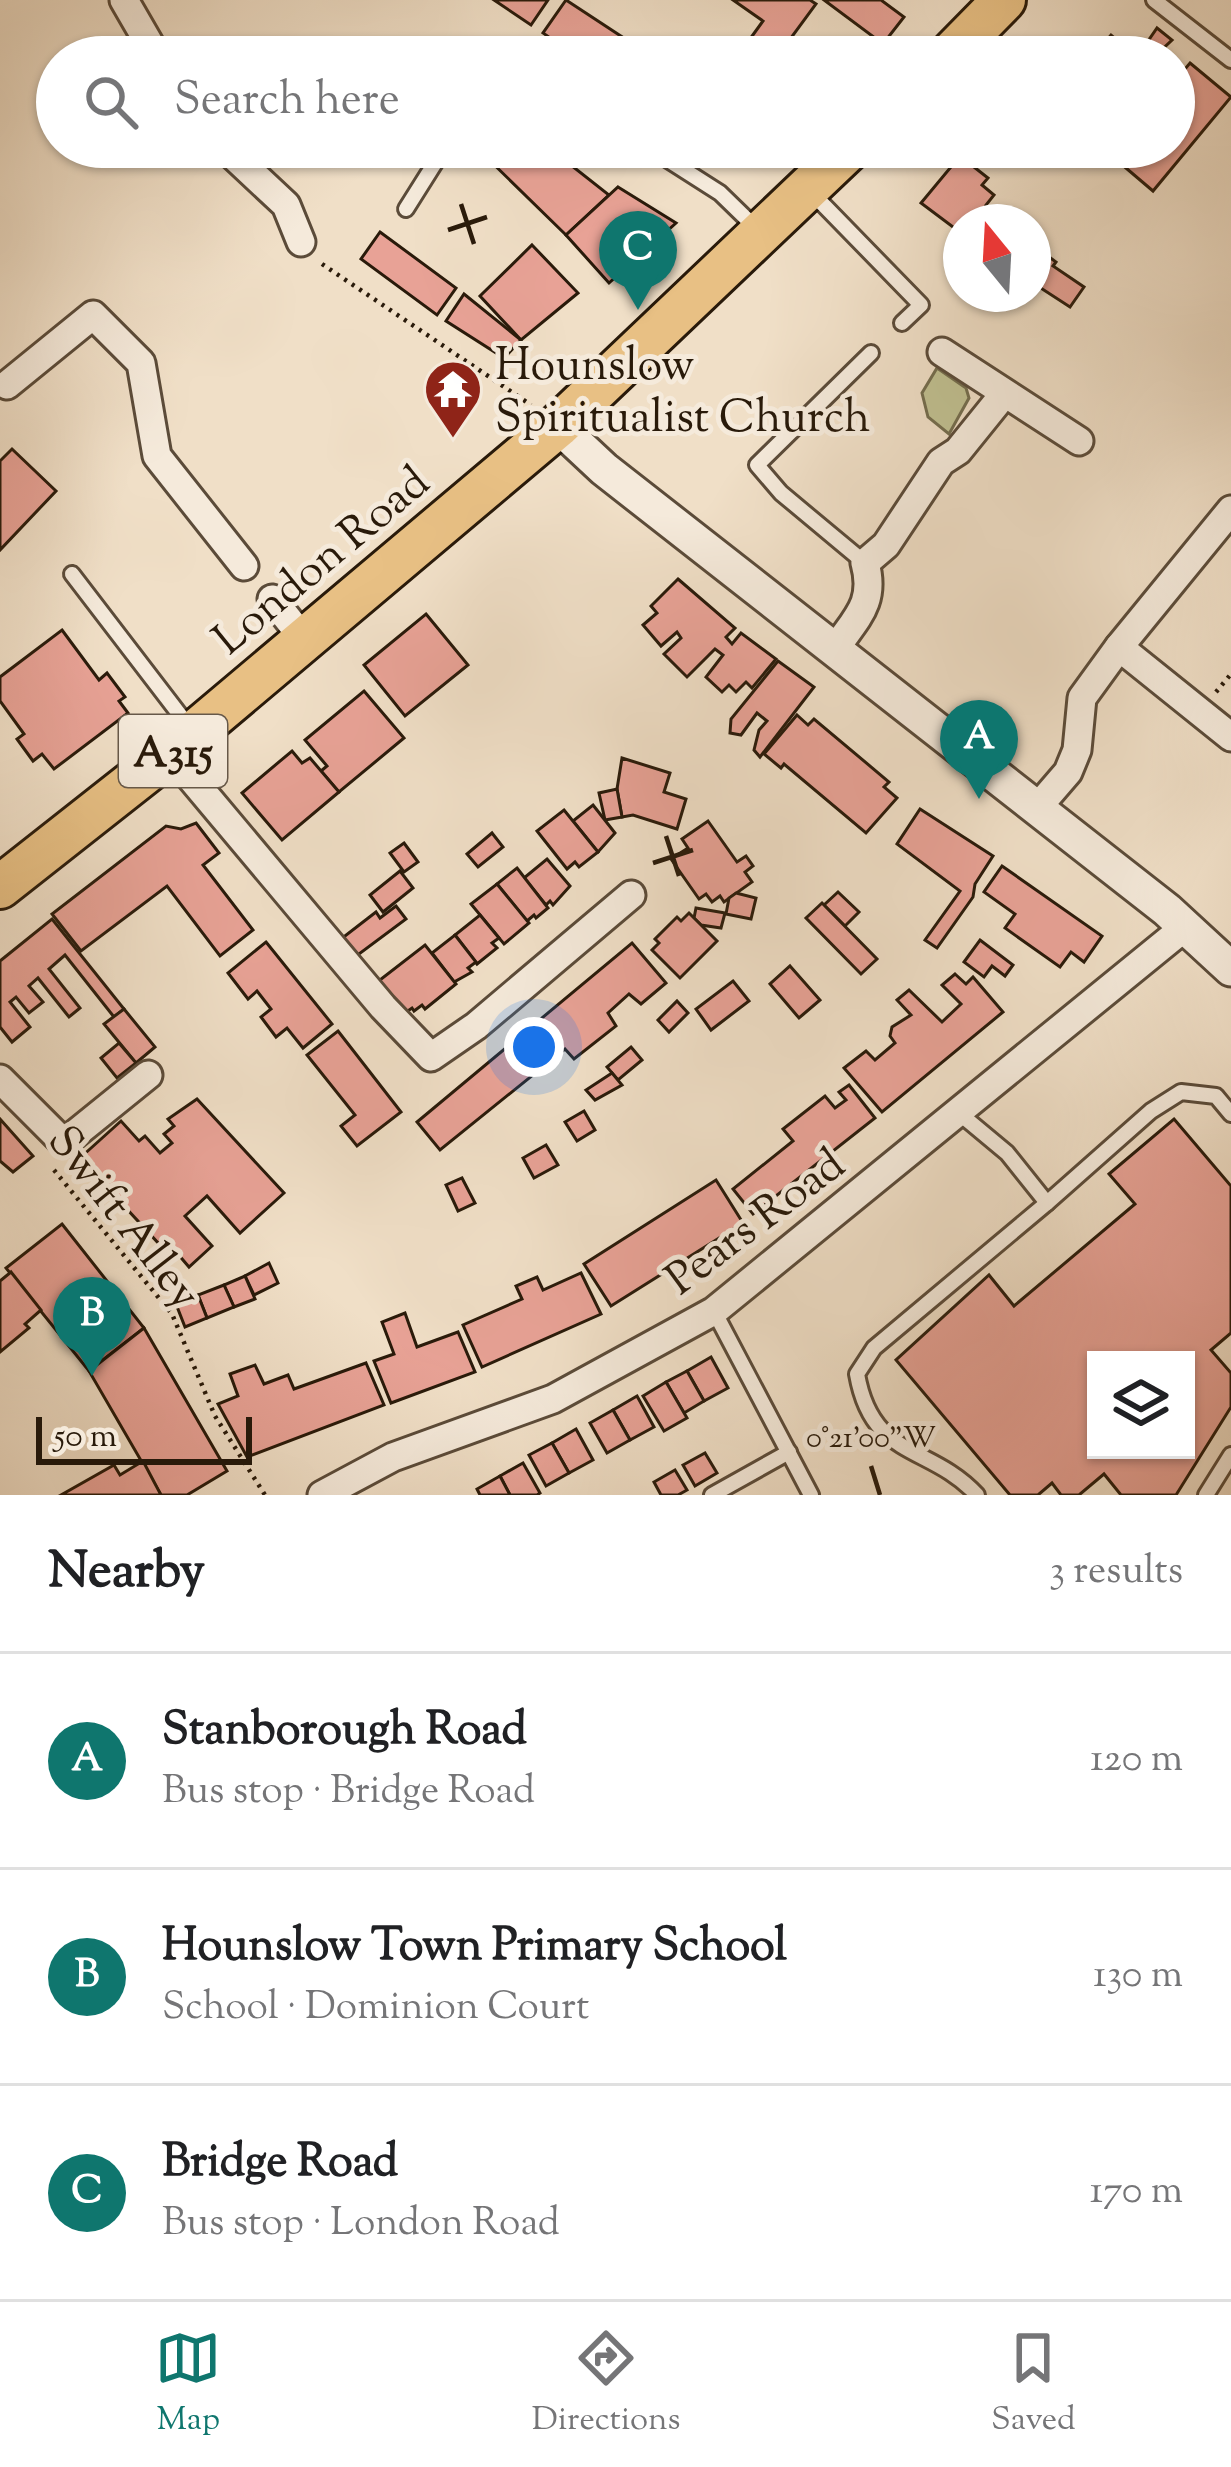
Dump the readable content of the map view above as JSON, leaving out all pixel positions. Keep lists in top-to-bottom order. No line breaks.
{"streets":{"main road":["London Road","A315"],"street":["Pears Road"],"path":["Swift Alley"]},"places":{"temple":["Hounslow Spiritualist Church"]},"scale_bar":"50 m","north":"top","page":{"search":"Search here","pins":["C","A","B"],"scale":"50 m","heading":["Nearby","3 results"],"list":[{"mark":"A","name":"Stanborough Road","note":"Bus stop · Bridge Road","value":"120 m"},{"mark":"B","name":"Hounslow Town Primary School","note":"School · Dominion Court","value":"130 m"},{"mark":"C","name":"Bridge Road","note":"Bus stop · London Road","value":"170 m"}],"nav":["Map","Directions","Saved"]},"coordinates":["0°21'00\"W"]}
